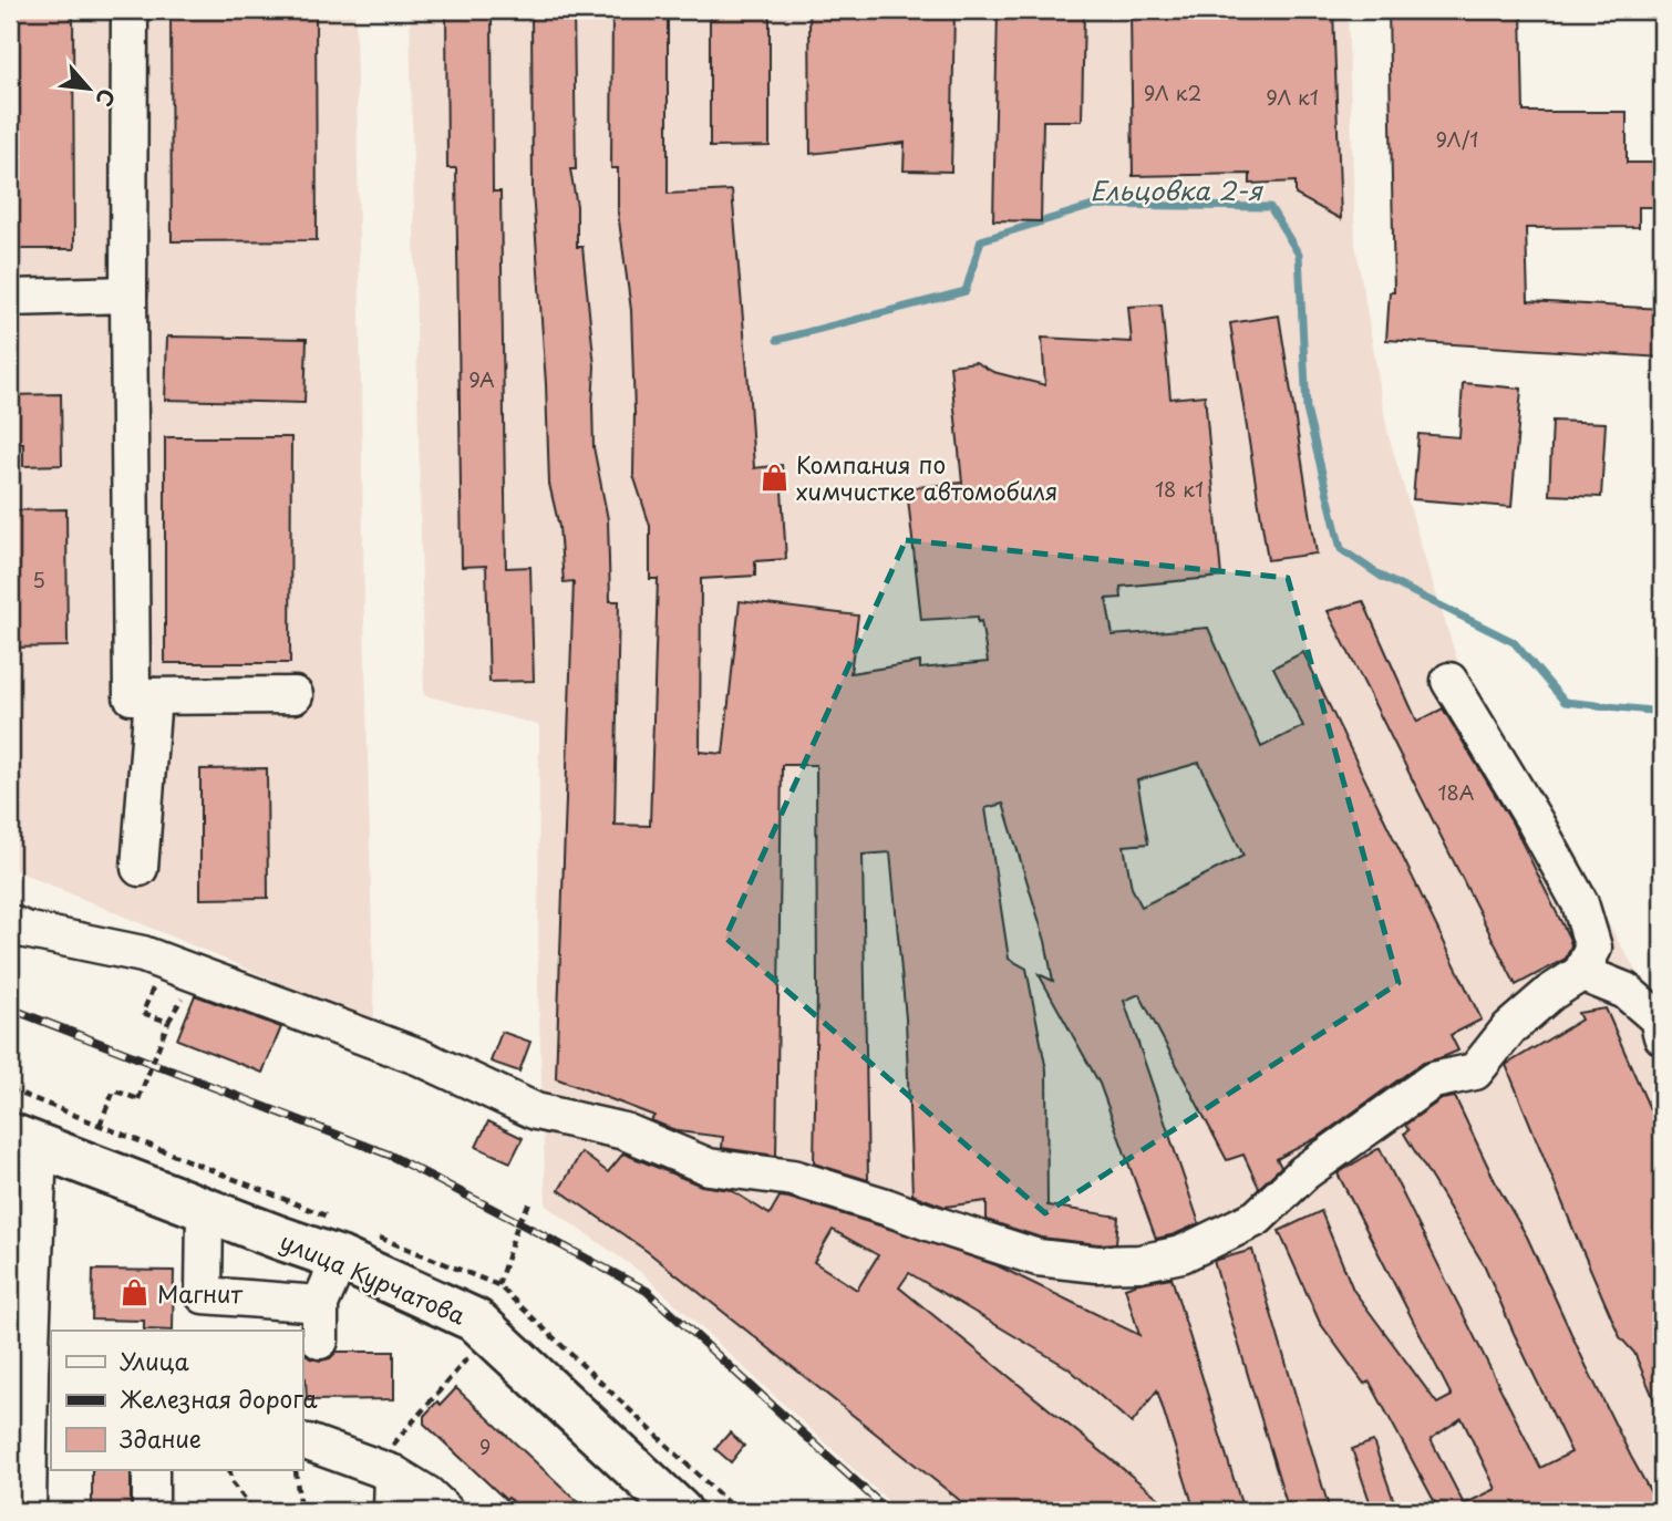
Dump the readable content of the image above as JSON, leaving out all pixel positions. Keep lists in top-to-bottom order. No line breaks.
{"streets":{"main road":["улица Курчатова"]},"water":["Ельцовка 2-я"],"places":{"shop":["Компания по химчистке автомобиля","Магнит"]},"house_numbers":["9Л к2","9Л к1","9Л/1","9А","18 к1","5","18А","9"],"legend":["Улица","Железная дорога","Здание"],"north":"bottom right"}
